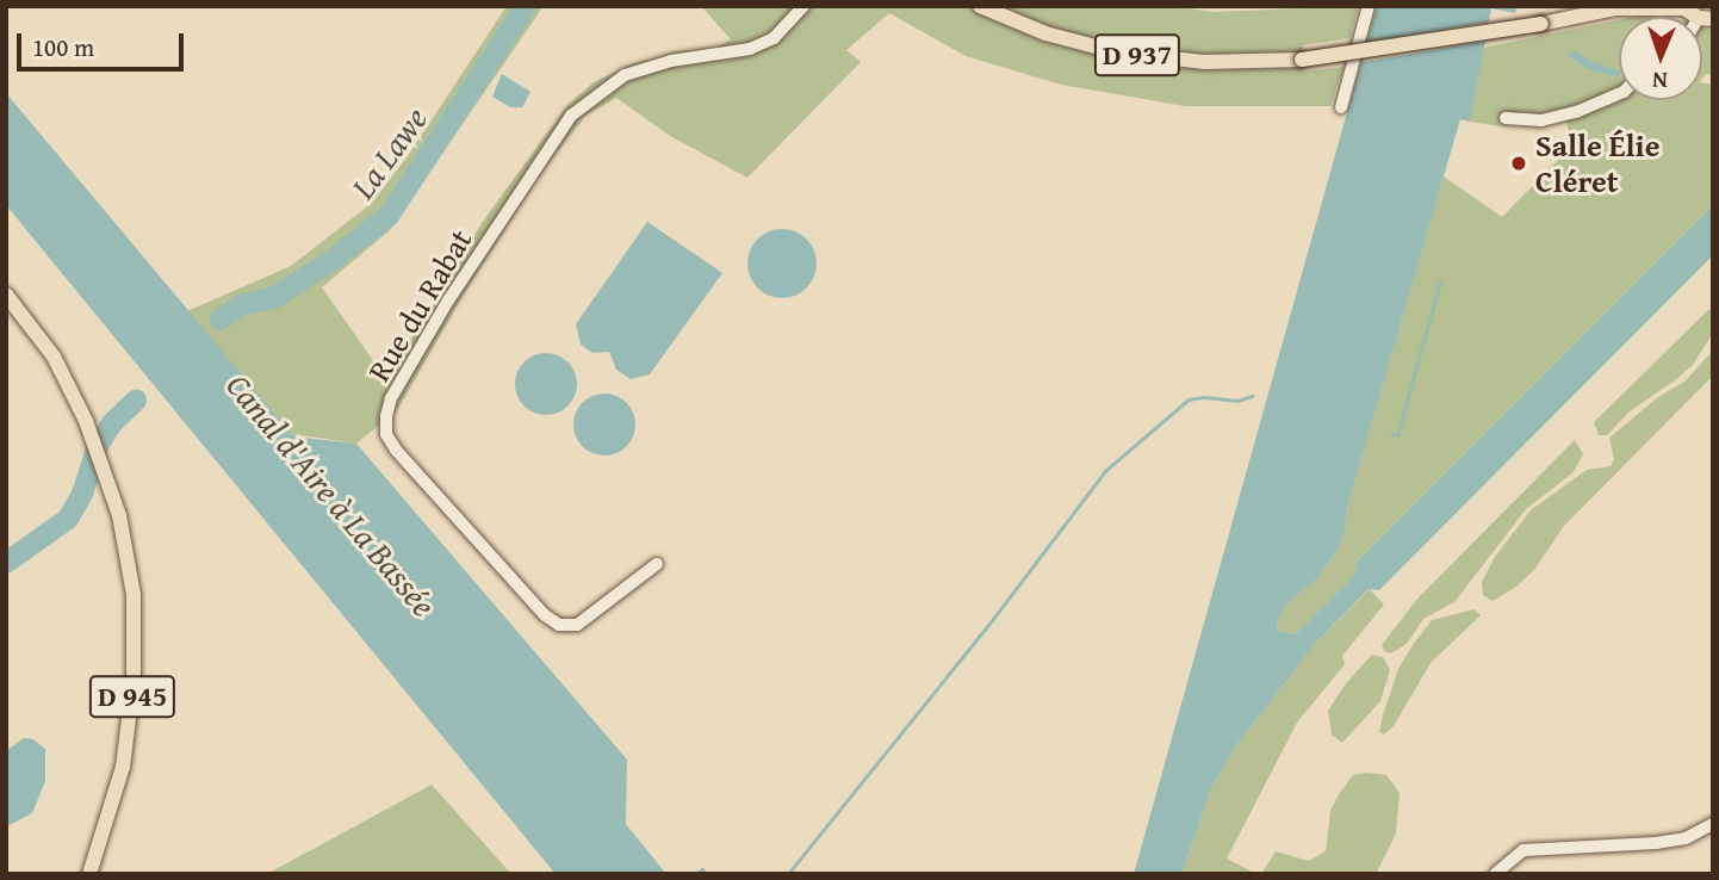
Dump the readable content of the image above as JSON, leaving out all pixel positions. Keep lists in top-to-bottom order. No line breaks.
{"streets":{"main road":["D 937","D 945"],"street":["Rue du Rabat"]},"water":["La Lawe","Canal d'Aire à La Bassée"],"places":["Salle Élie Cléret"],"scale_bar":"100 m","north":"bottom"}
